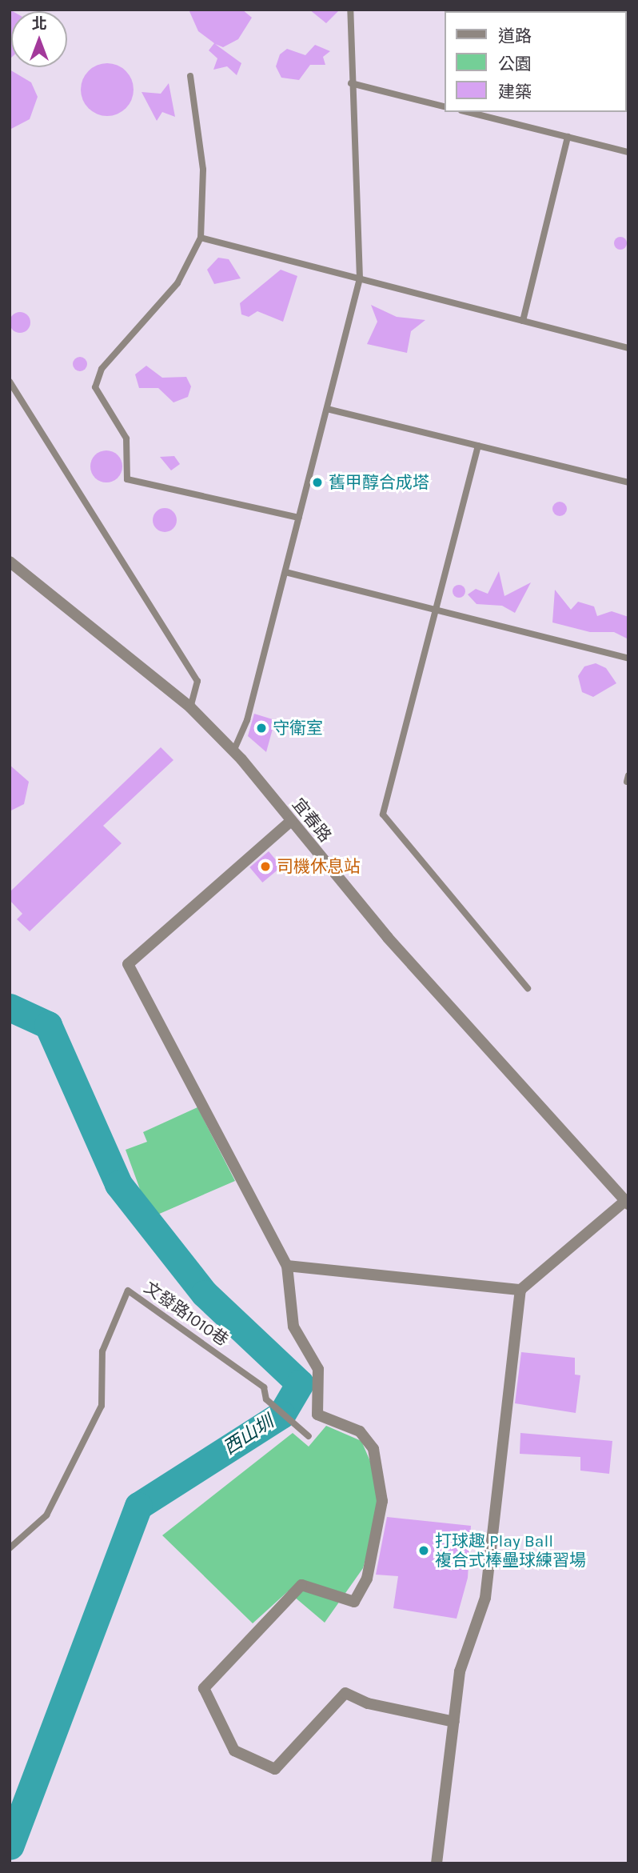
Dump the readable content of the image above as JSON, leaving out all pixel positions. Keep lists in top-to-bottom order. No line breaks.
{"streets":{"street":["宜春路"],"lane":["文發路1010巷"]},"water":["西山圳"],"places":["舊甲醇合成塔","守衛室","司機休息站","打球趣 Play Ball 複合式棒壘球練習場"],"legend":["道路","公園","建築"],"north":"top"}
